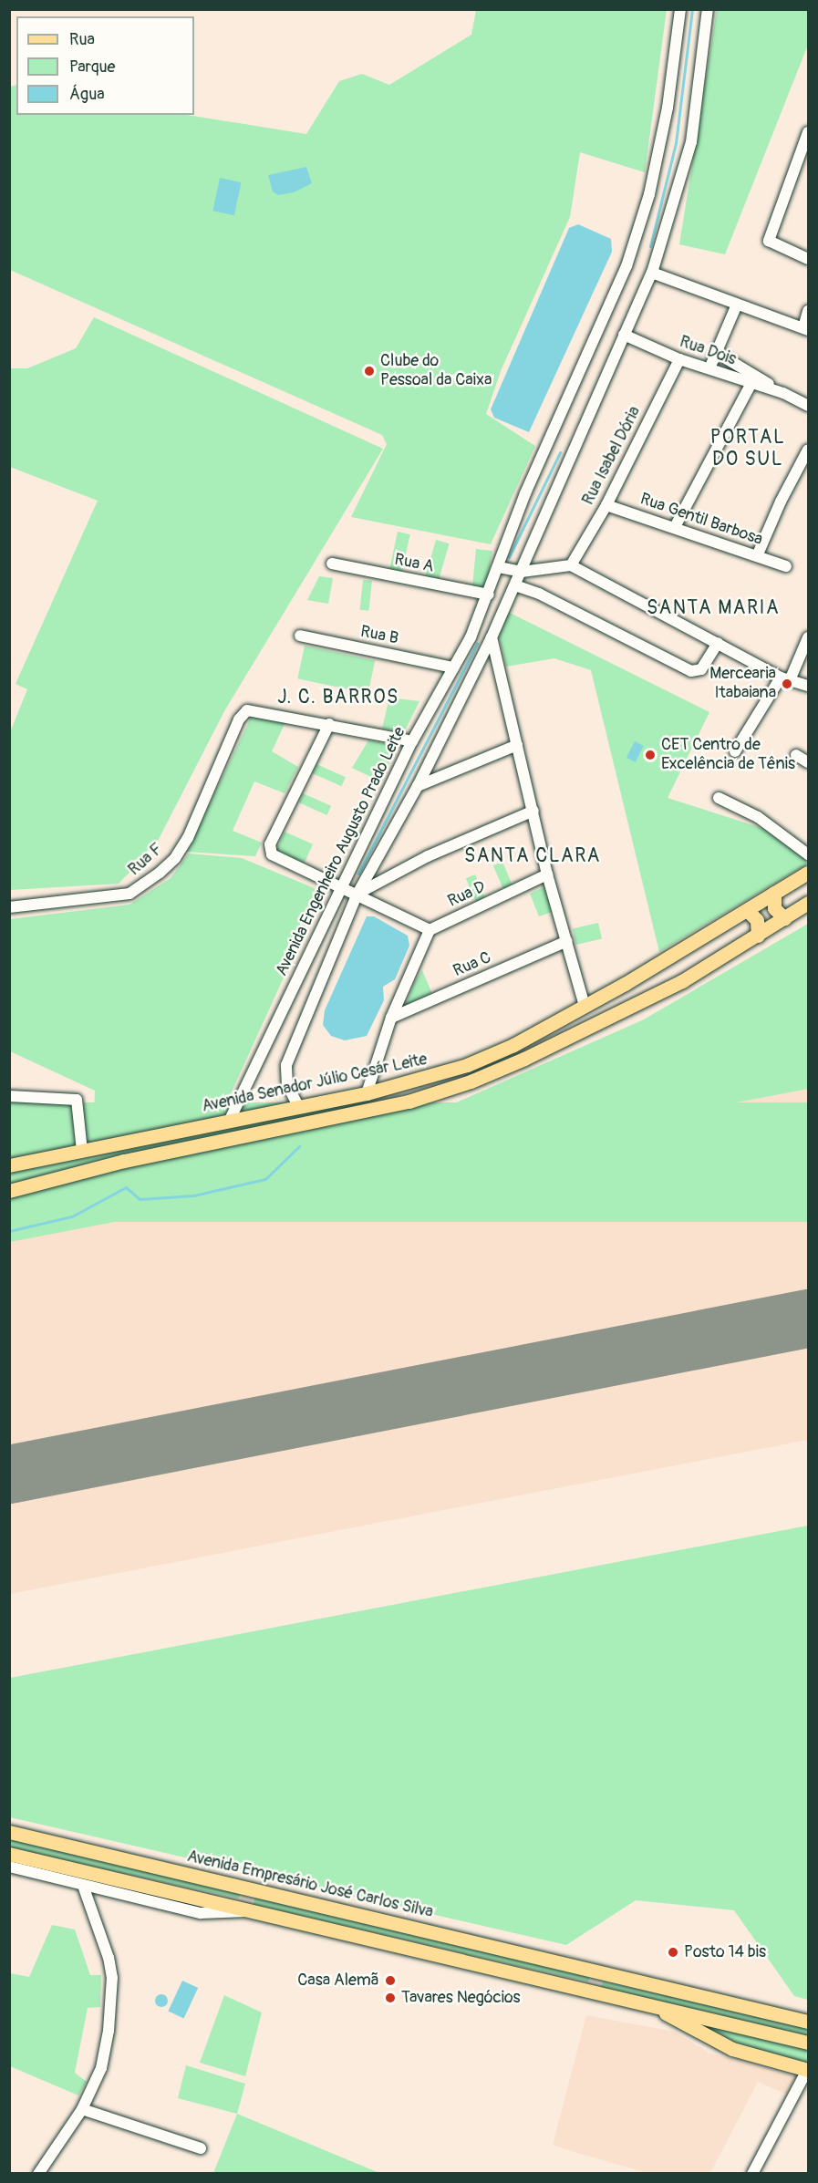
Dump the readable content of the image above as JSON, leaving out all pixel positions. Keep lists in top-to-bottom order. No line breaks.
{"streets":{"main road":["Avenida Senador Júlio Cesár Leite","Avenida Empresário José Carlos Silva"],"street":["Rua Dois","Rua Isabel Dória","Rua Gentil Barbosa","Rua A","Rua B","Avenida Engenheiro Augusto Prado Leite","Rua F","Rua D","Rua C"]},"crossings":[["Rua Dois","Rua Isabel Dória"],["Rua Dois","Avenida Engenheiro Augusto Prado Leite"],["Rua Isabel Dória","Rua Gentil Barbosa"],["Rua A","Avenida Engenheiro Augusto Prado Leite"],["Rua B","Avenida Engenheiro Augusto Prado Leite"],["Avenida Engenheiro Augusto Prado Leite","Avenida Senador Júlio Cesár Leite"]],"districts":["PORTAL DO SUL","SANTA MARIA","J. C. BARROS","SANTA CLARA"],"places":["Clube do Pessoal da Caixa","Mercearia Itabaiana","CET Centro de Excelência de Tênis","Posto 14 bis","Casa Alemã","Tavares Negócios"],"legend":["Rua","Parque","Água"]}
